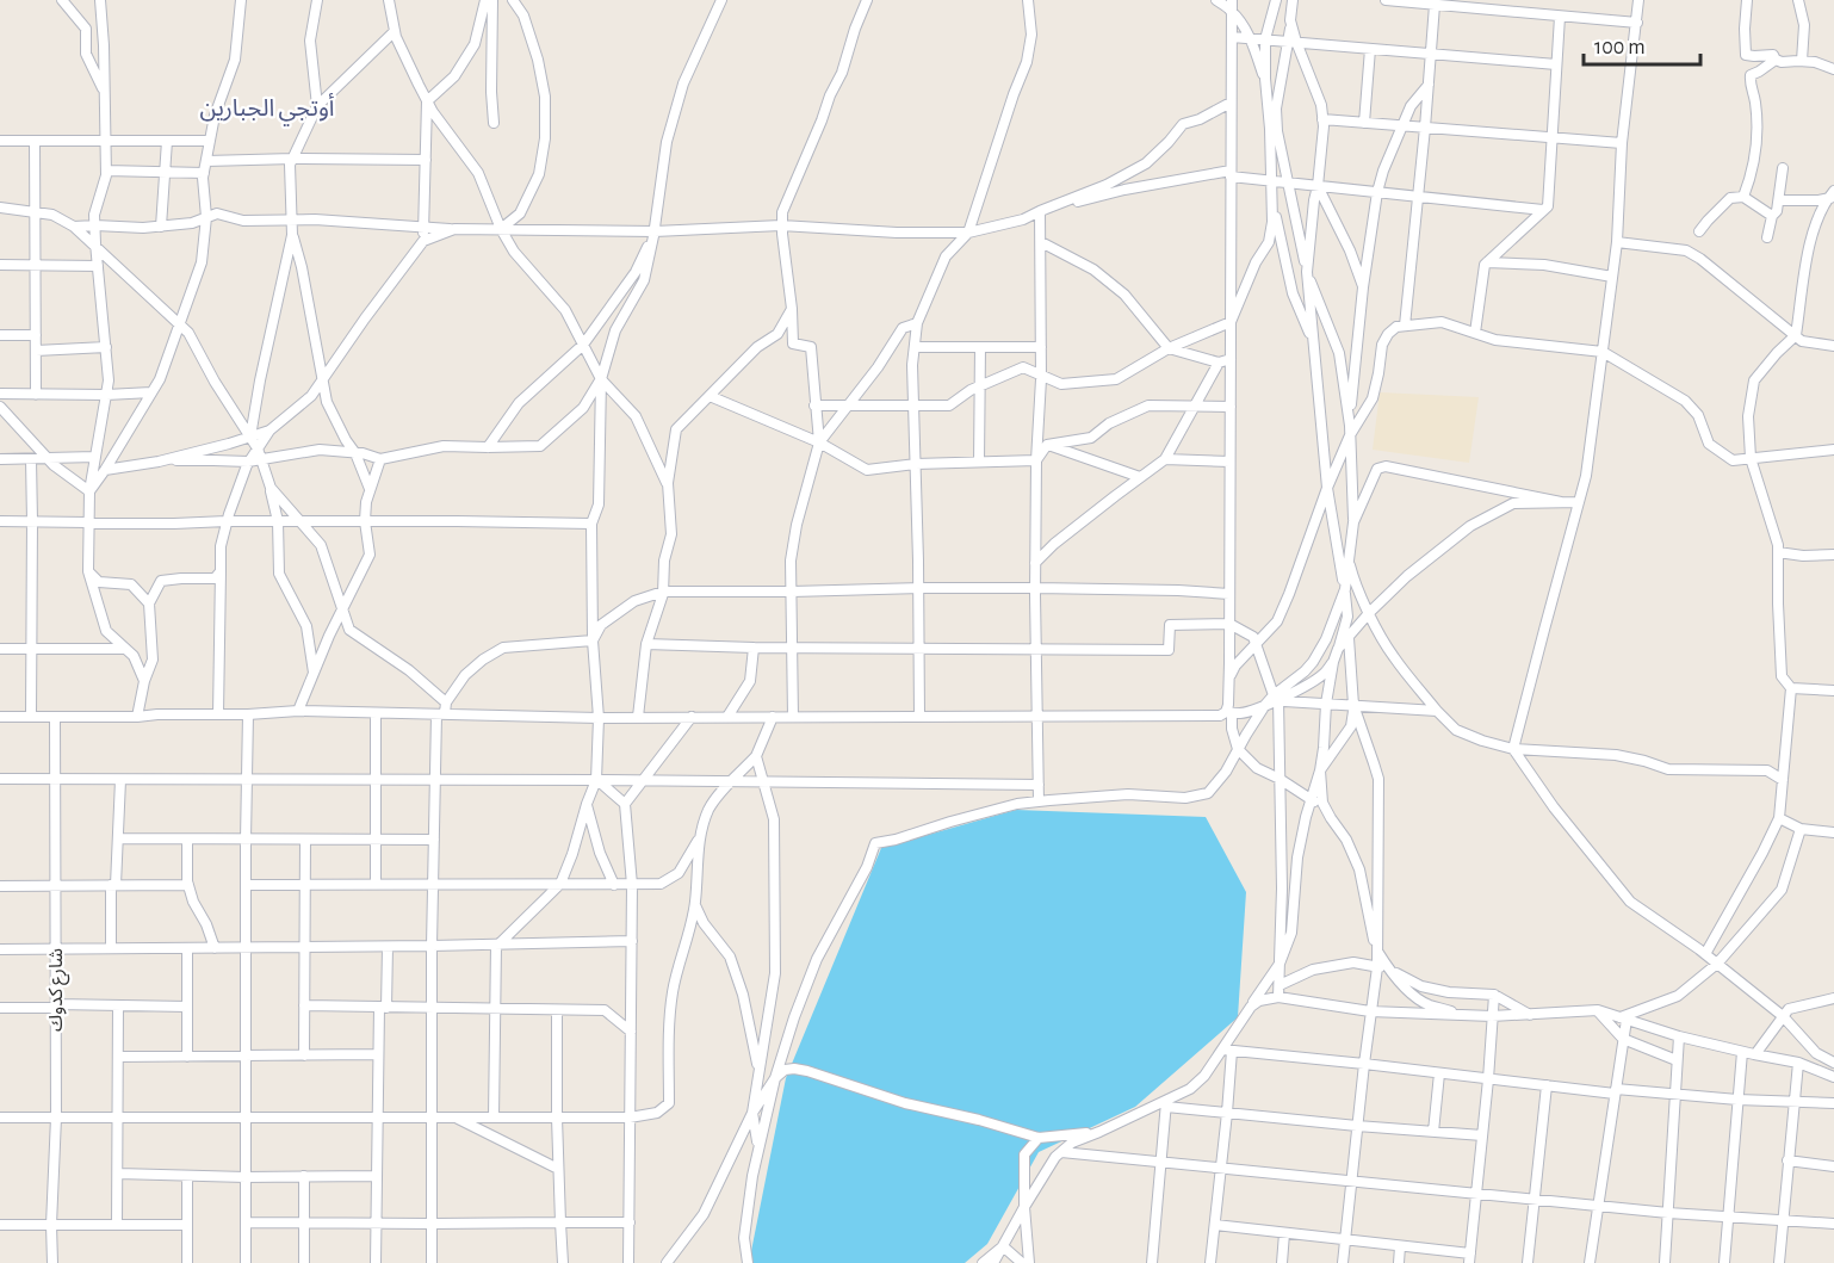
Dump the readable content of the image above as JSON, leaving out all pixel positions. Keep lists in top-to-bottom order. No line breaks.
{"streets":{"street":["شارع كدوك"]},"districts":["أوتجي الجبارين"],"scale_bar":"100 m"}
